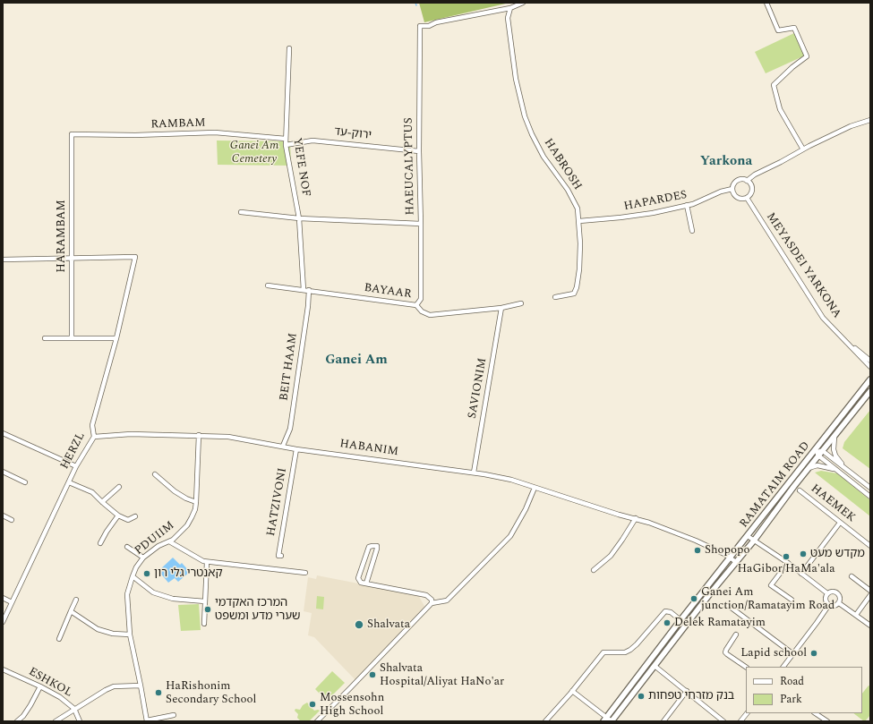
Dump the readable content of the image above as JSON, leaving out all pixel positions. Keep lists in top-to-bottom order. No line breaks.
{"streets":{"main road":["RAMATAIM ROAD"],"street":["RAMBAM","ירוק-עד","HABROSH","HAEUCALYPTUS","YEFE NOF","HAPARDES","HARAMBAM","MEYASDEI YARKONA","BAYAAR","BEIT HAAM","SAVIONIM","HABANIM","HERZL","HATZIVONI","HAEMEK","PDUIIM","ESHKOL"]},"crossings":[["RAMBAM","YEFE NOF"],["RAMBAM","HARAMBAM"],["ירוק-עד","HAEUCALYPTUS"],["ירוק-עד","YEFE NOF"],["HABROSH","HAEUCALYPTUS"],["HABROSH","HAPARDES"],["HAEUCALYPTUS","BAYAAR"],["YEFE NOF","BAYAAR"],["HAPARDES","MEYASDEI YARKONA"],["HARAMBAM","HERZL"],["BAYAAR","BEIT HAAM"],["BAYAAR","SAVIONIM"],["BEIT HAAM","HABANIM"],["SAVIONIM","HABANIM"],["HABANIM","HERZL"],["HABANIM","RAMATAIM ROAD"],["HABANIM","HATZIVONI"],["HABANIM","PDUIIM"]],"districts":["Yarkona","Ganei Am"],"parks":["Ganei Am Cemetery"],"places":["Shopopo","מקדש מעט","HaGibor/HaMa'ala","קאנטרי גלי רון","Ganei Am junction/Ramatayim Road","המרכז האקדמי שערי מדע ומשפט","Delek Ramatayim","Shalvata","Lapid school","Shalvata Hospital/Aliyat HaNo'ar","HaRishonim Secondary School","בנק מזרחי טפחות","Mossensohn High School"],"legend":["Road","Park"]}
